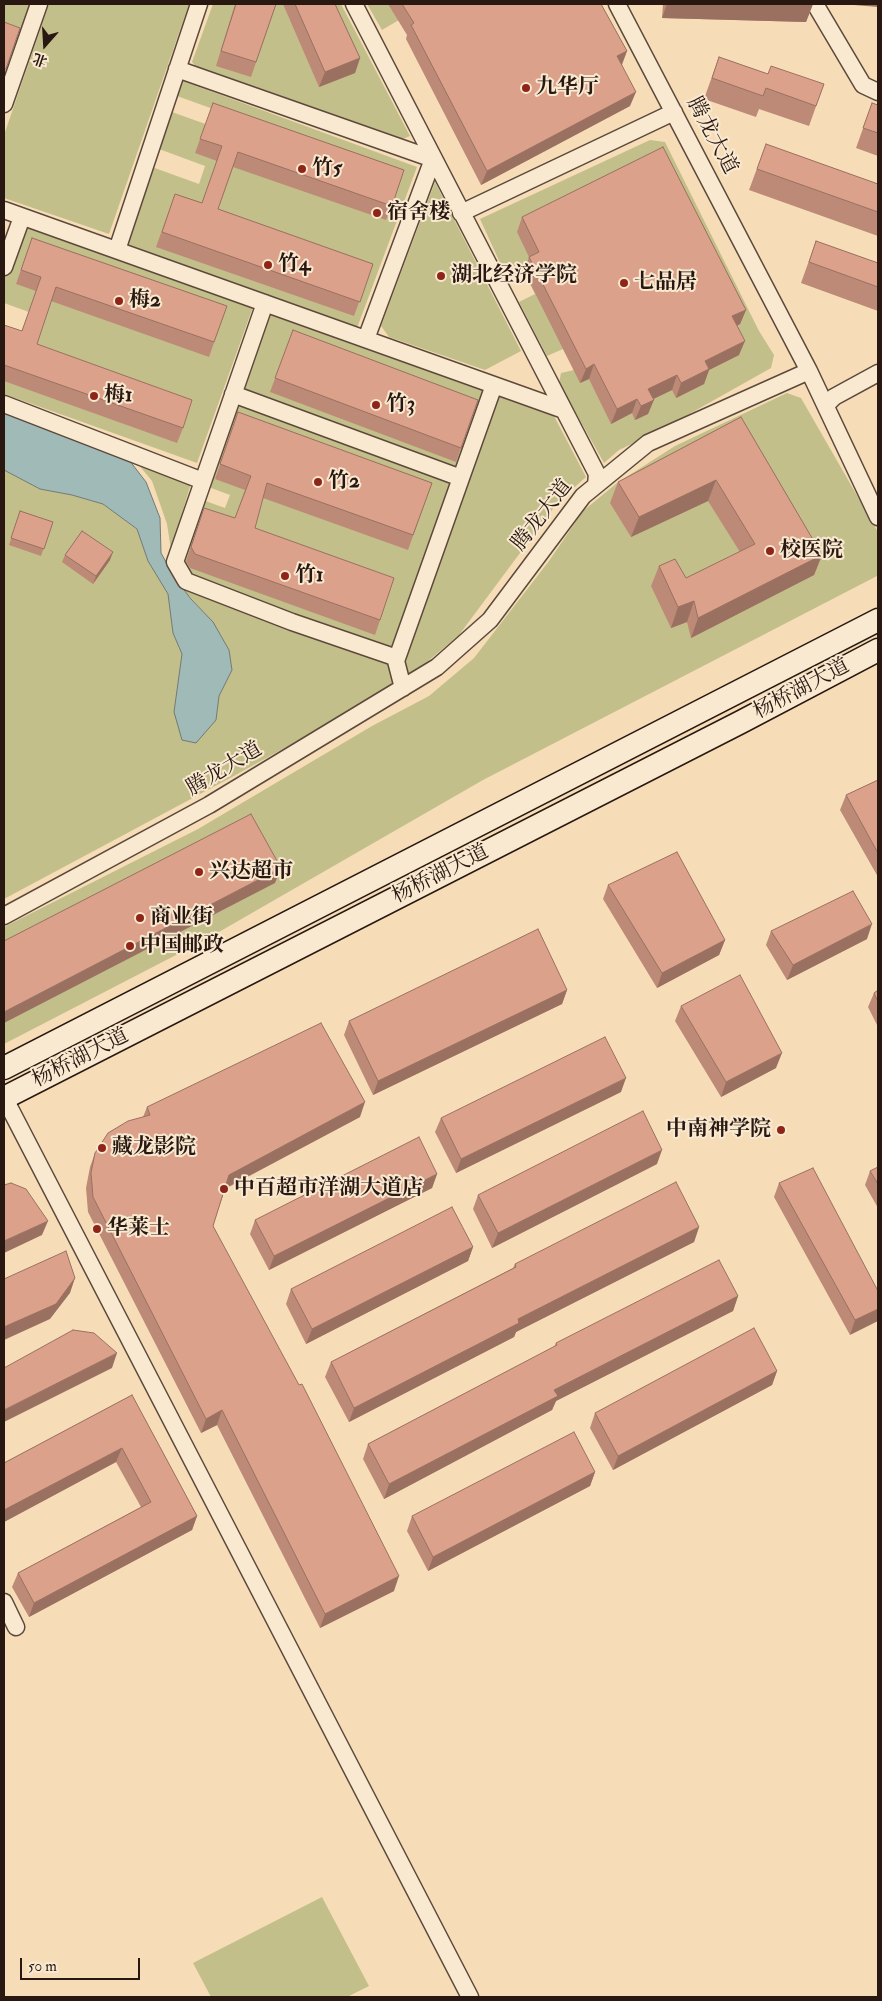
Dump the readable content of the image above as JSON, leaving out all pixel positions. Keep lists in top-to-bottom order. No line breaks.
{"streets":{"main road":["杨桥湖大道"],"street":["腾龙大道"]},"places":["九华厅","竹5","宿舍楼","竹4","湖北经济学院","七品居","梅2","梅1","竹3","竹2","校医院","竹1","兴达超市","商业街","中国邮政","中南神学院","藏龙影院","中百超市洋湖大道店","华莱士"],"scale_bar":"50 m","north":"bottom"}
